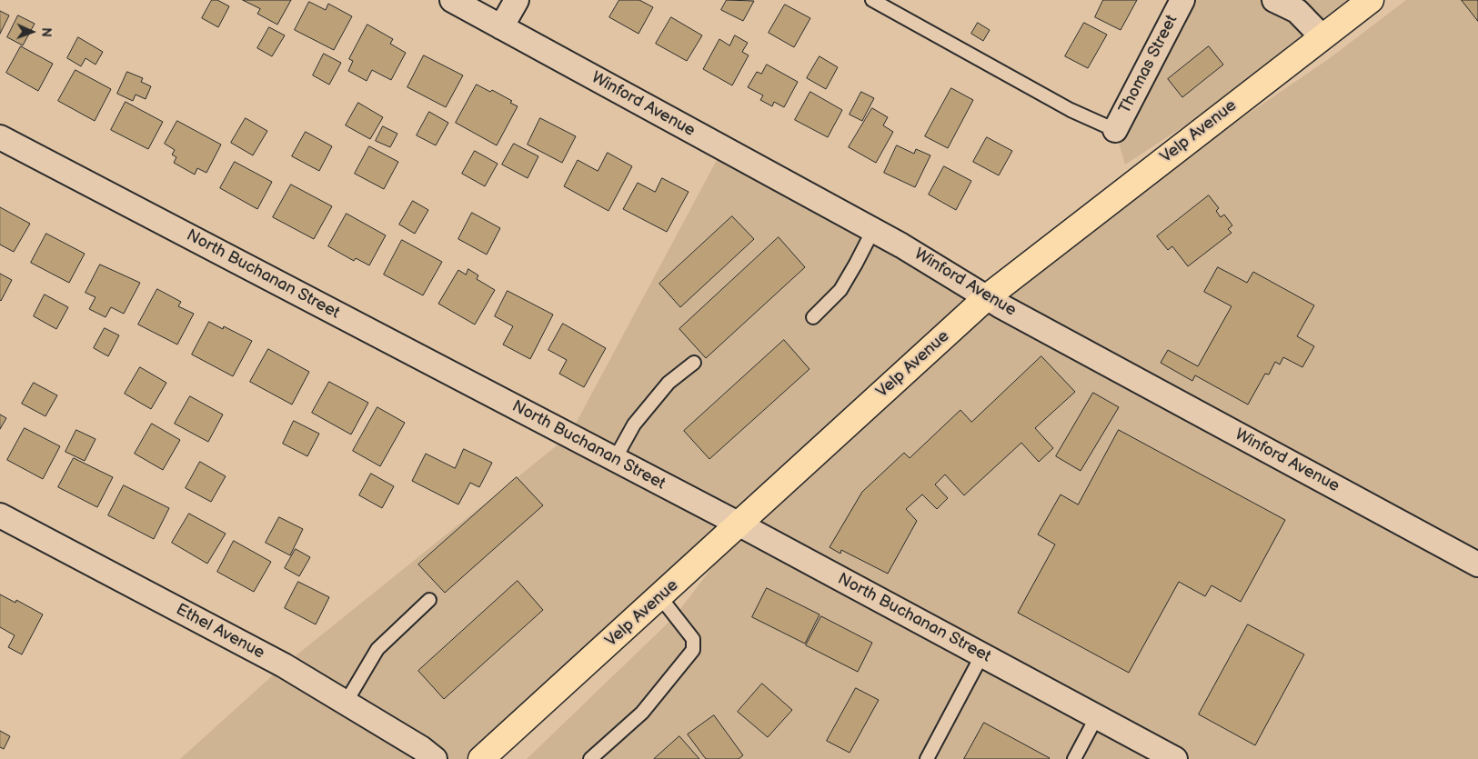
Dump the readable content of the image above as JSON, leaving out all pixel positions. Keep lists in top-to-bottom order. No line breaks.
{"streets":{"main road":["Velp Avenue"],"street":["Thomas Street","Winford Avenue","North Buchanan Street","Ethel Avenue"]},"crossings":[["Winford Avenue","Velp Avenue"],["Velp Avenue","North Buchanan Street"]],"north":"right"}
